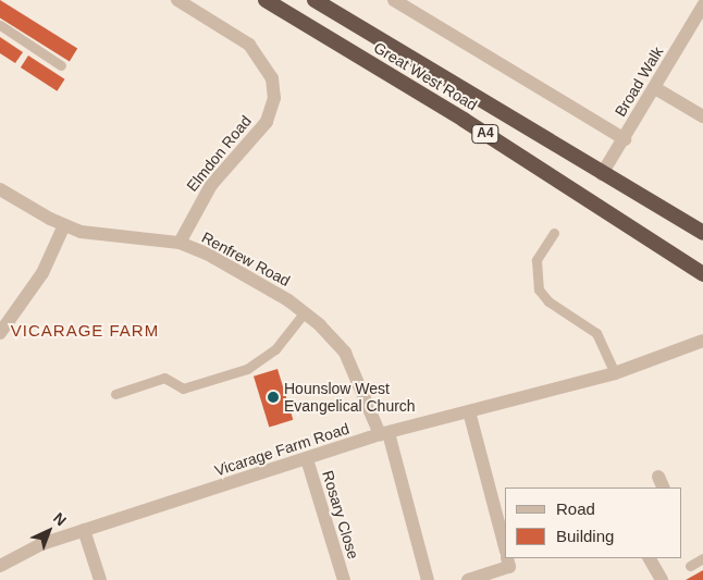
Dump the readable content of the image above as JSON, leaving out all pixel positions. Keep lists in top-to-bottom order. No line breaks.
{"streets":{"highway":["Great West Road","A4"],"street":["Broad Walk","Elmdon Road","Renfrew Road","Vicarage Farm Road","Rosary Close"]},"crossings":[["Great West Road","Broad Walk"],["Elmdon Road","Renfrew Road"],["Renfrew Road","Vicarage Farm Road"],["Vicarage Farm Road","Rosary Close"]],"districts":["VICARAGE FARM"],"places":["Hounslow West Evangelical Church"],"legend":["Road","Building"],"north":"top right"}
